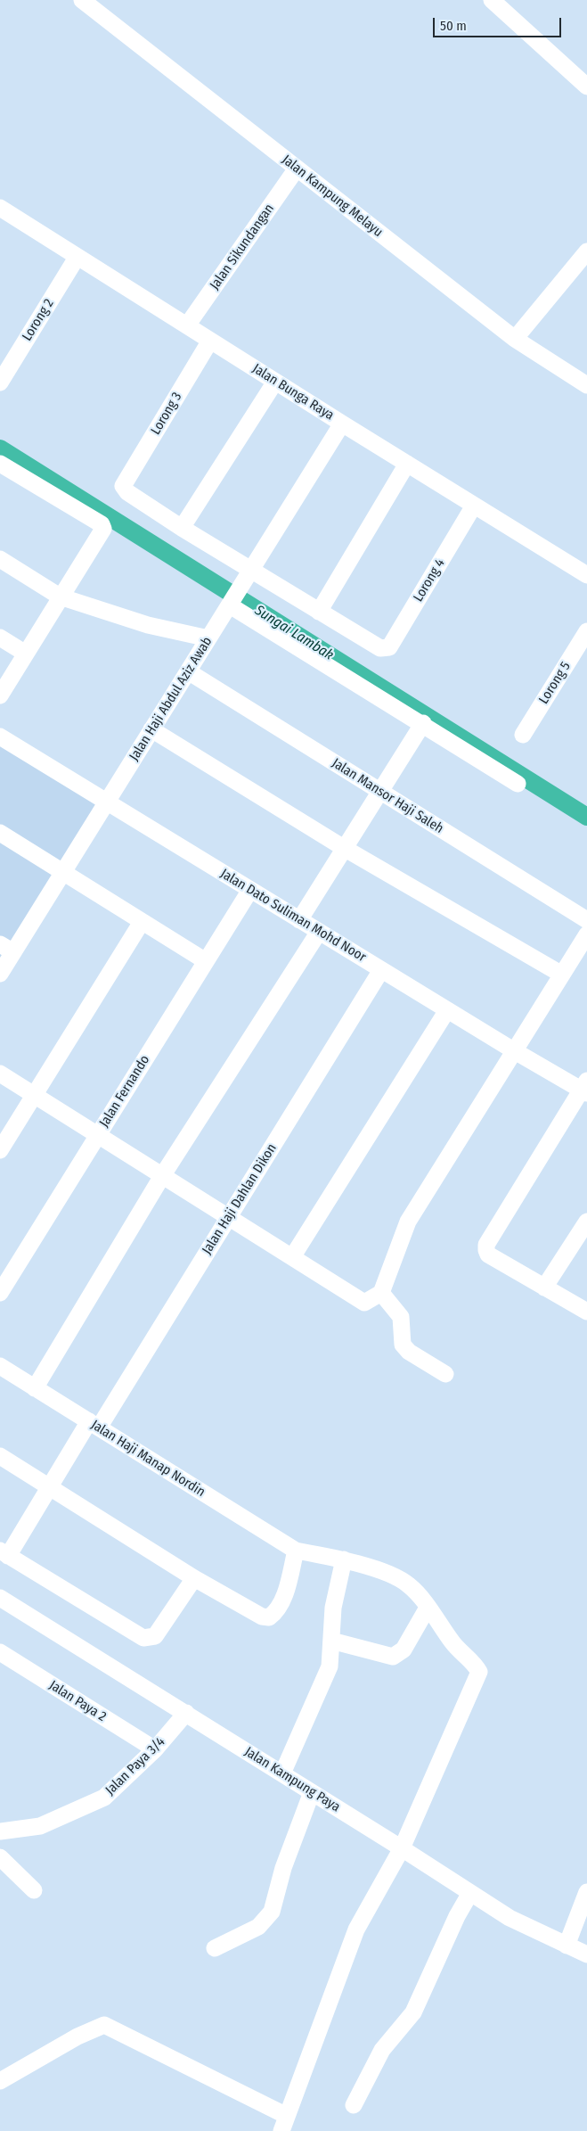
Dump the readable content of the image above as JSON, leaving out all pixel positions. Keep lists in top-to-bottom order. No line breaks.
{"streets":{"street":["Jalan Kampung Melayu","Jalan Sikundangan","Lorong 2","Jalan Bunga Raya","Lorong 3","Lorong 4","Lorong 5","Jalan Haji Abdul Aziz Awab","Jalan Mansor Haji Saleh","Jalan Dato Suliman Mohd Noor","Jalan Fernando","Jalan Haji Dahlan Dikon","Jalan Haji Manap Nordin","Jalan Paya 2","Jalan Paya 3/4","Jalan Kampung Paya"]},"crossings":[["Jalan Kampung Melayu","Jalan Sikundangan"],["Jalan Sikundangan","Jalan Bunga Raya"],["Lorong 2","Jalan Bunga Raya"],["Jalan Bunga Raya","Lorong 3"],["Jalan Bunga Raya","Lorong 4"],["Jalan Bunga Raya","Jalan Haji Abdul Aziz Awab"],["Jalan Haji Abdul Aziz Awab","Jalan Mansor Haji Saleh"],["Jalan Haji Abdul Aziz Awab","Jalan Dato Suliman Mohd Noor"],["Jalan Dato Suliman Mohd Noor","Jalan Fernando"],["Jalan Dato Suliman Mohd Noor","Jalan Haji Dahlan Dikon"],["Jalan Haji Dahlan Dikon","Jalan Haji Manap Nordin"],["Jalan Paya 2","Jalan Paya 3/4"],["Jalan Paya 3/4","Jalan Kampung Paya"]],"water":["Sungai Lambak"],"scale_bar":"50 m"}
